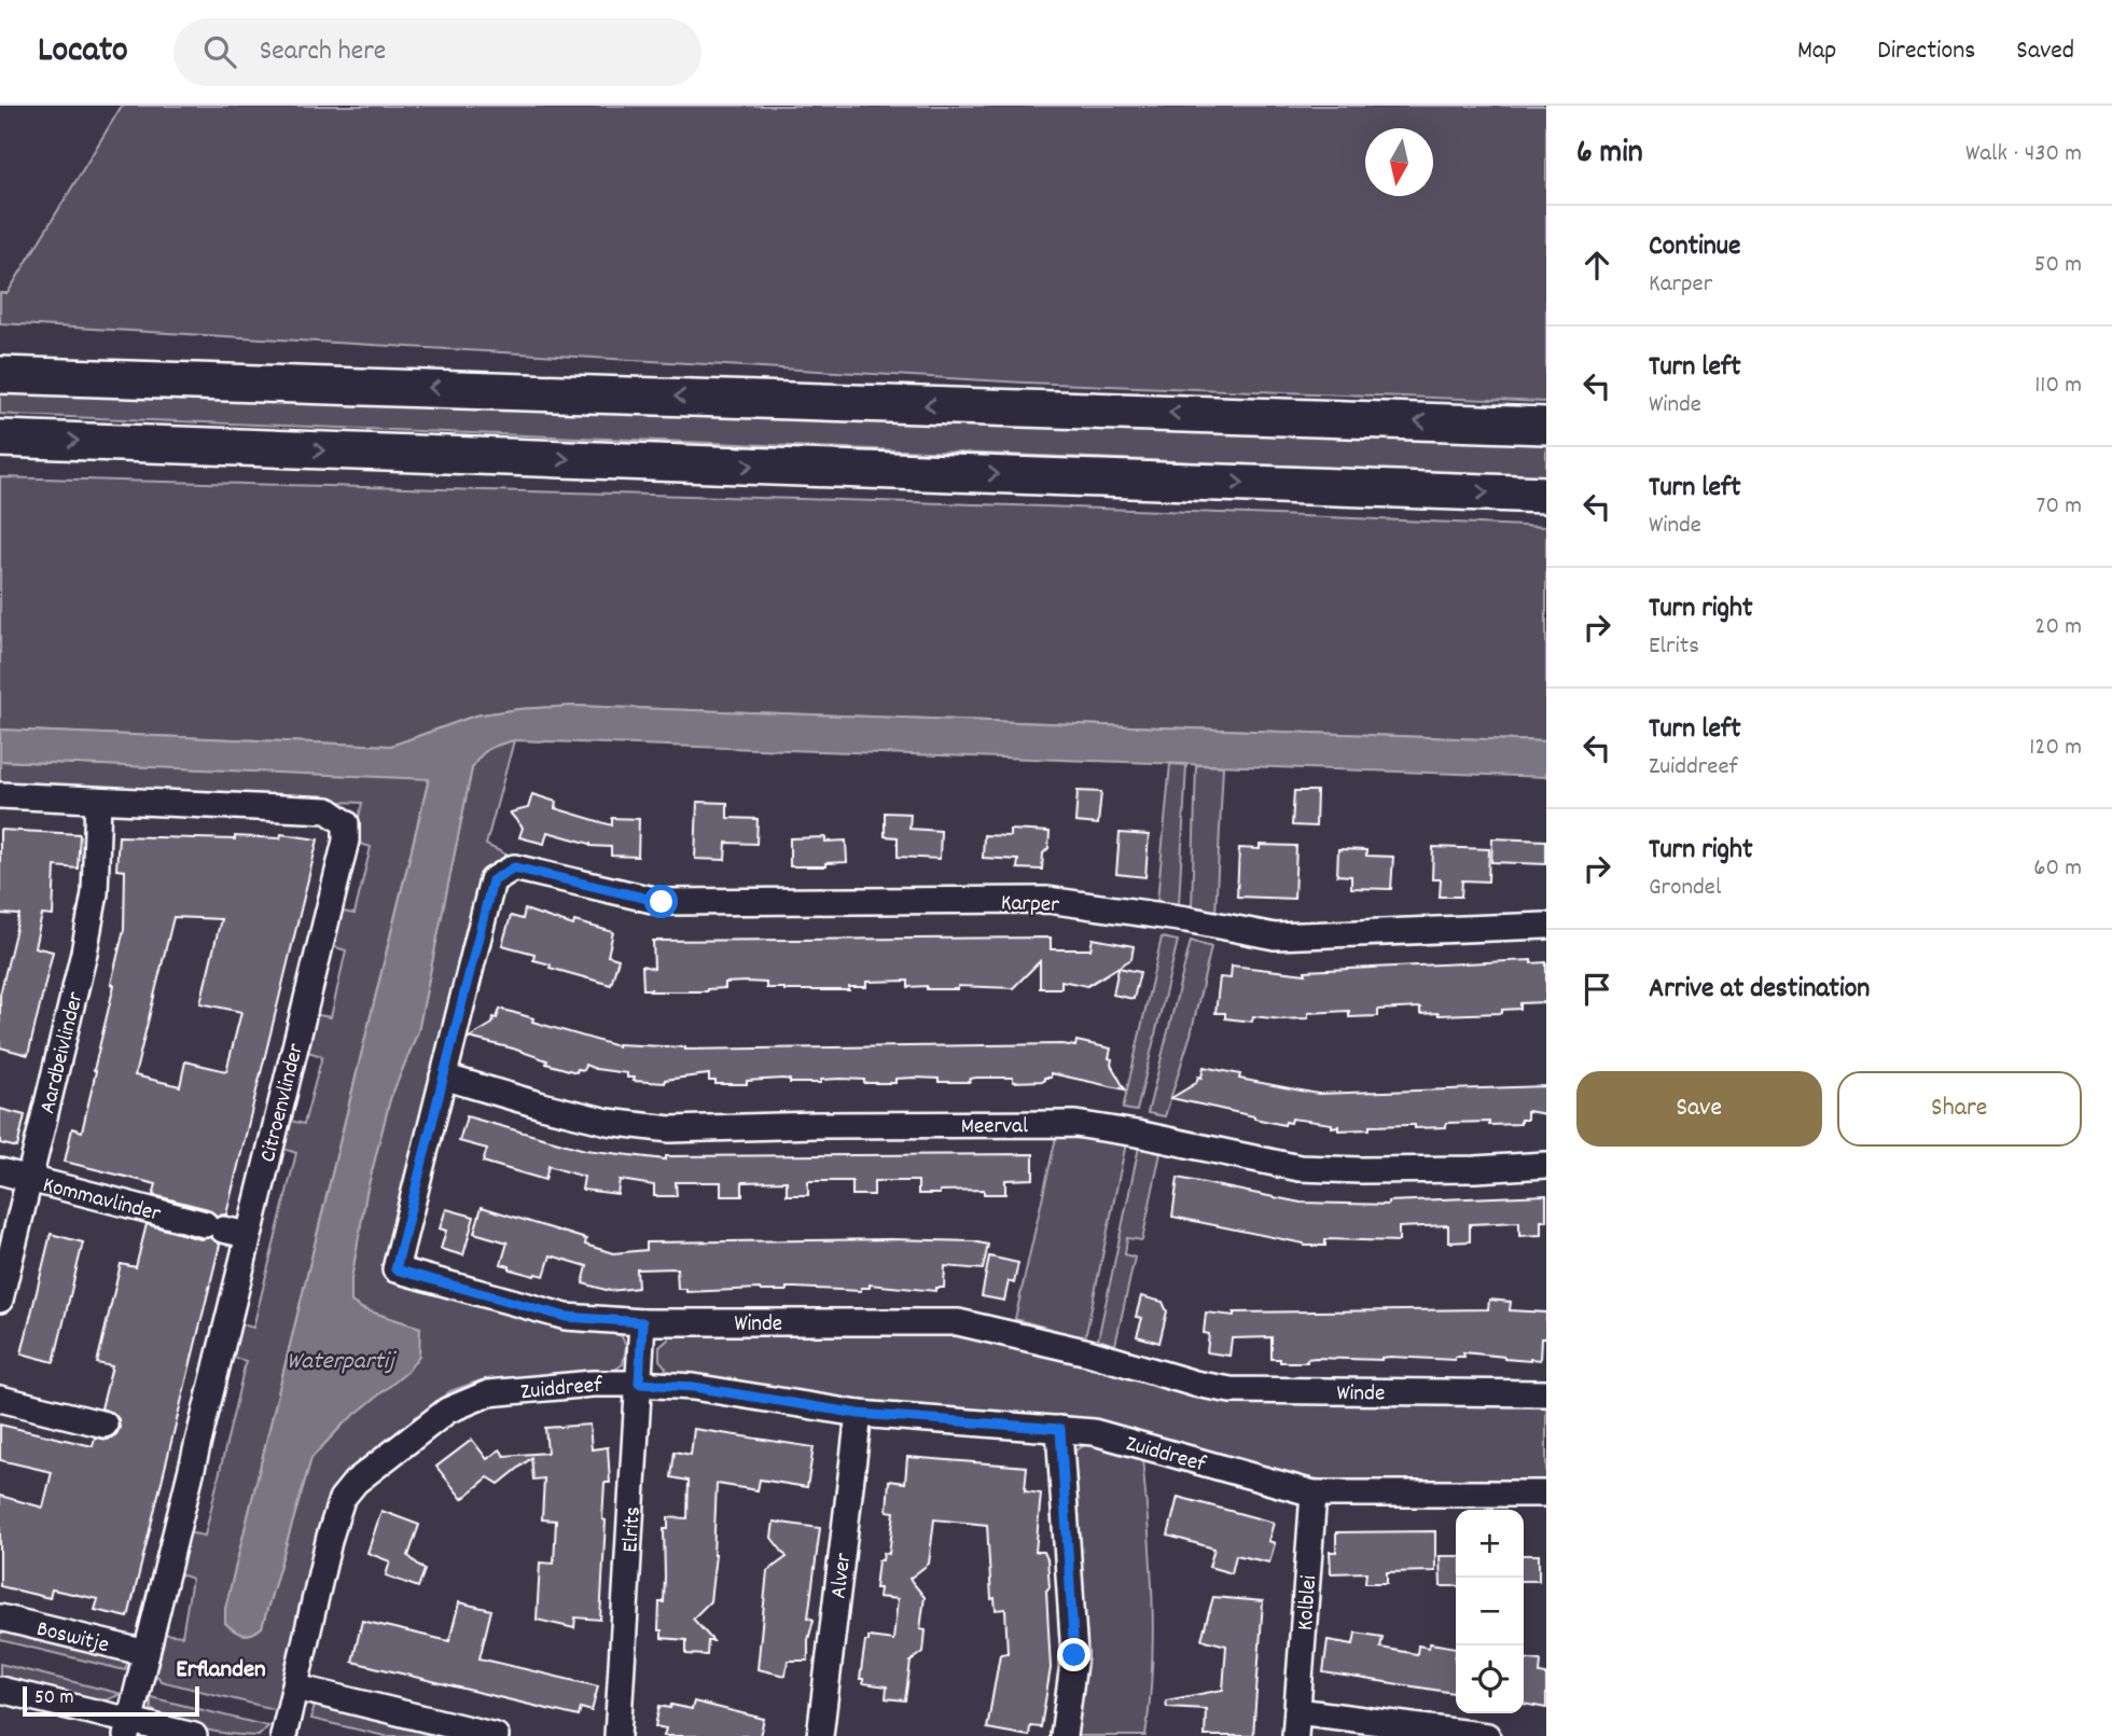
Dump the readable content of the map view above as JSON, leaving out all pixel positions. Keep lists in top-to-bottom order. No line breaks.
{"streets":{"street":["Karper","Aardbeivlinder","Citroenvlinder","Meerval","Kommavlinder","Winde","Zuiddreef","Elrits","Alver","Kolblei","Boswitje"]},"crossings":[["Karper","Winde"],["Aardbeivlinder","Citroenvlinder"],["Aardbeivlinder","Kommavlinder"],["Citroenvlinder","Kommavlinder"],["Citroenvlinder","Boswitje"],["Meerval","Winde"],["Winde","Elrits"],["Zuiddreef","Elrits"],["Zuiddreef","Alver"],["Zuiddreef","Kolblei"]],"districts":["Erflanden"],"water":["Waterpartij"],"scale_bar":"50 m","north":"bottom","page":{"header":"Locato","search":"Search here","nav":["Map","Directions","Saved"],"heading":["6 min","Walk · 430 m"],"list":[["Continue","Karper","50 m"],["Turn left","Winde","110 m"],["Turn left","Winde","70 m"],["Turn right","Elrits","20 m"],["Turn left","Zuiddreef","120 m"],["Turn right","Grondel","60 m"],"Arrive at destination"],"buttons":["Save","Share"],"map_buttons":["+","−"],"scale":"50 m"}}
